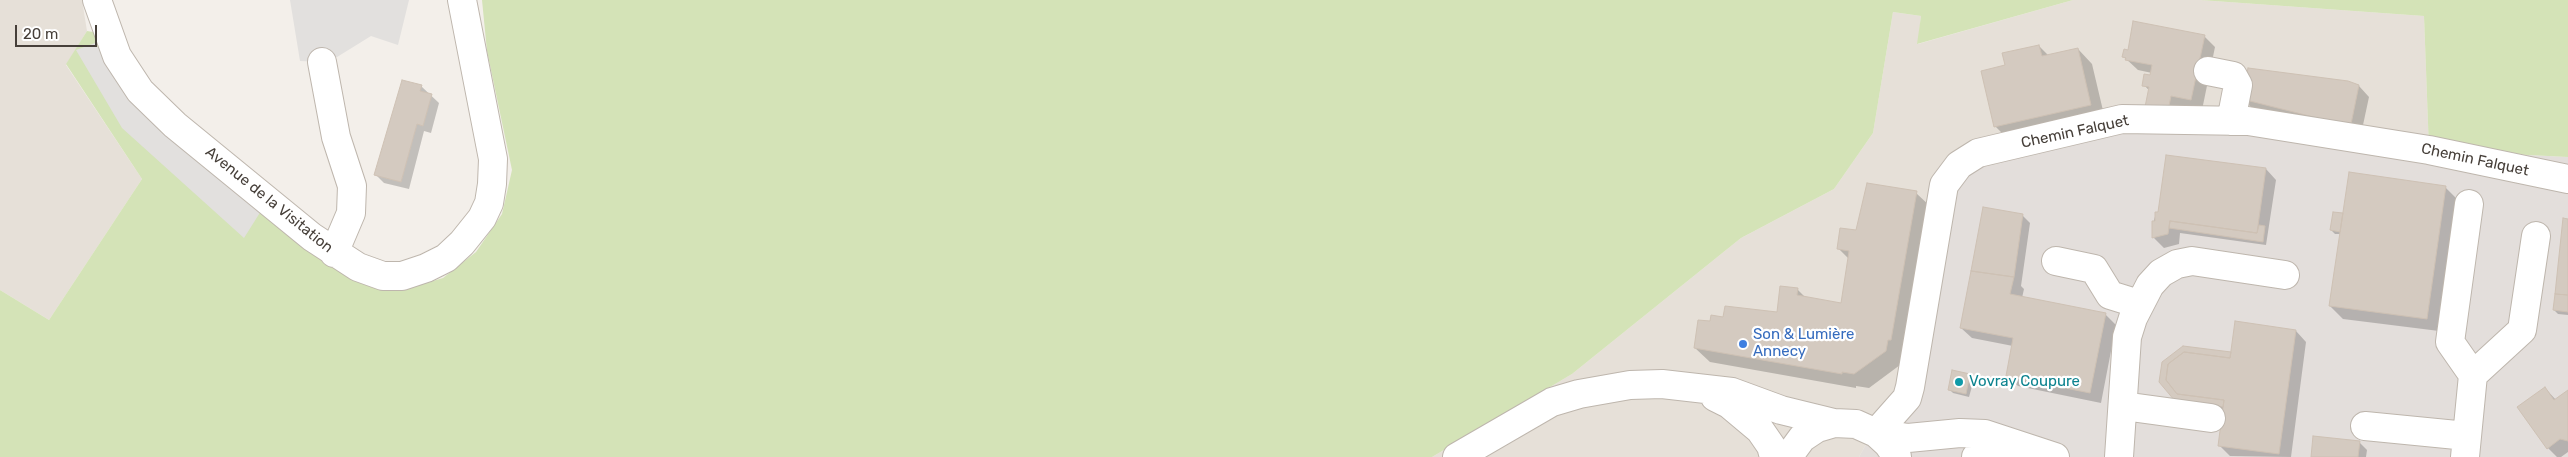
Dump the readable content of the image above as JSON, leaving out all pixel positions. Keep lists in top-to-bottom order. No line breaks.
{"streets":{"street":["Chemin Falquet","Avenue de la Visitation"]},"places":["Son & Lumière Annecy","Vovray Coupure"],"scale_bar":"20 m"}
